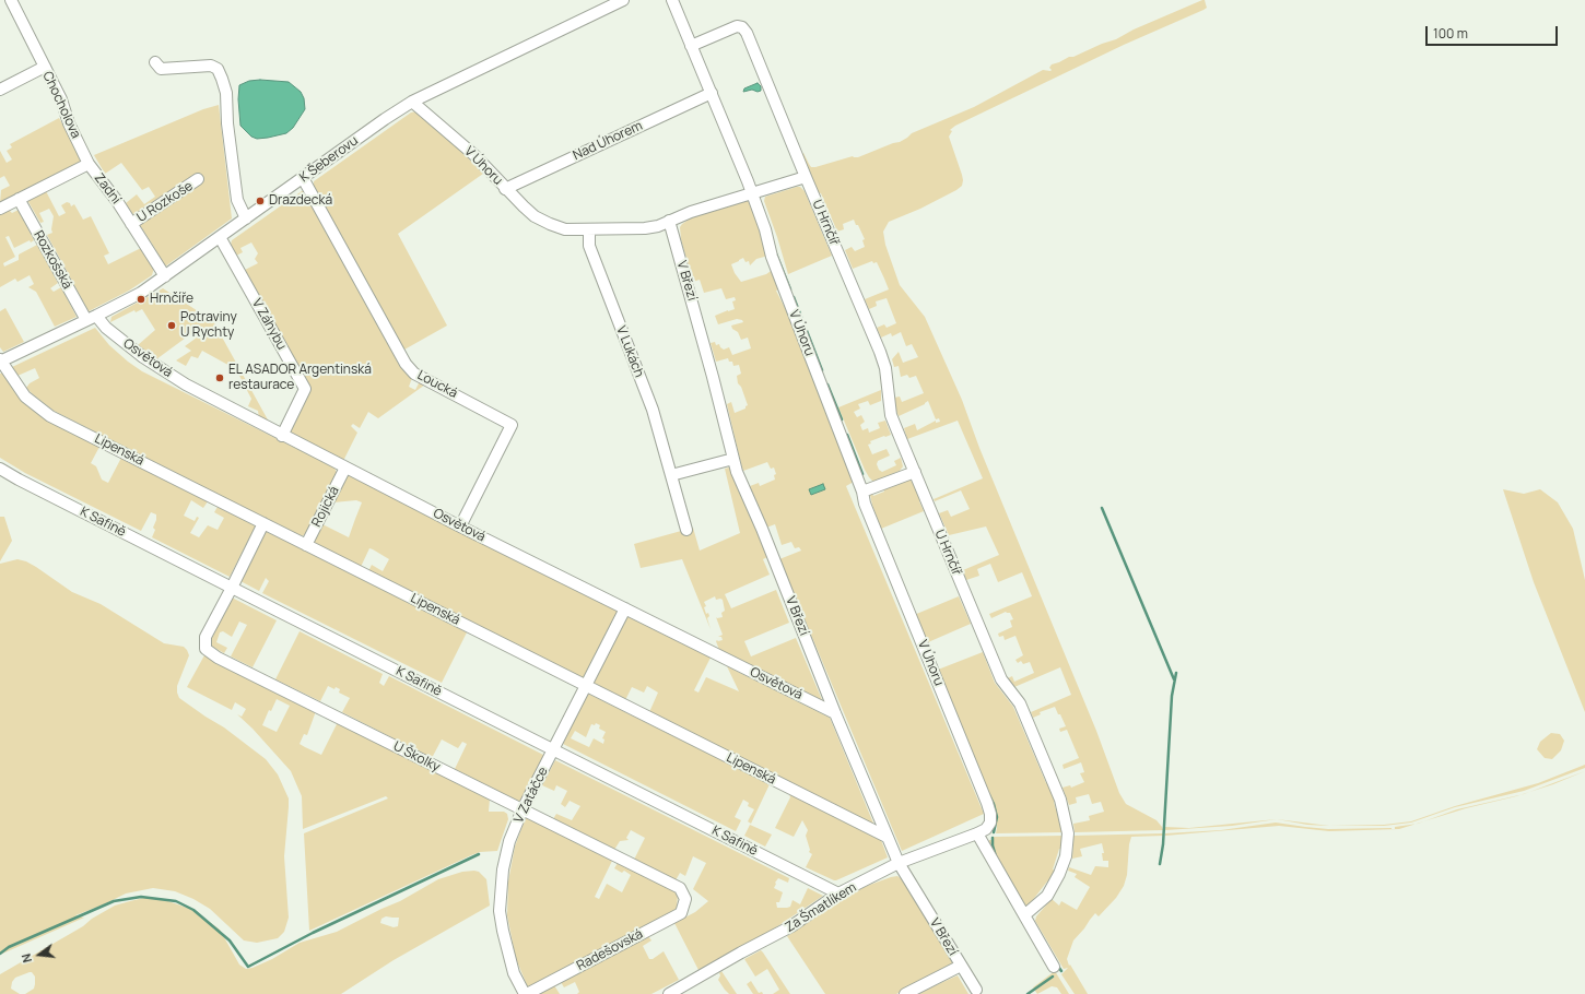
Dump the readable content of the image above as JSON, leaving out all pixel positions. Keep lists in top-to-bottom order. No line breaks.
{"streets":{"street":["Chocholova","Nad Úhorem","K Šeberovu","V Úhoru","Zadní","U Rozkoše","U Hrnčíř","Rozkošská","V Březí","V Záhybu","V Lukách","Osvětová","Loucká","Lipenská","Rojická","K Safině","U Školky","V Zatáčce","Za Šmatlíkem","Radešovská"]},"crossings":[["Chocholova","Zadní"],["Nad Úhorem","V Úhoru"],["K Šeberovu","V Úhoru"],["K Šeberovu","Zadní"],["K Šeberovu","Rozkošská"],["K Šeberovu","V Záhybu"],["K Šeberovu","Osvětová"],["K Šeberovu","Loucká"],["K Šeberovu","Lipenská"],["V Úhoru","V Březí"],["V Úhoru","V Lukách"],["V Úhoru","Za Šmatlíkem"],["Zadní","U Rozkoše"],["Zadní","Rozkošská"],["V Březí","Osvětová"],["V Březí","Lipenská"],["V Březí","Za Šmatlíkem"],["V Záhybu","Osvětová"],["Osvětová","Loucká"],["Osvětová","Rojická"],["Osvětová","V Zatáčce"],["Lipenská","Rojická"],["Lipenská","V Zatáčce"],["K Safině","U Školky"],["K Safině","V Zatáčce"],["K Safině","Za Šmatlíkem"],["U Školky","V Zatáčce"],["U Školky","Radešovská"],["V Zatáčce","Radešovská"]],"places":["Drazdecká","Hrnčíře","Potraviny U Rychty","EL ASADOR Argentinská restaurace"],"scale_bar":"100 m","north":"left"}
